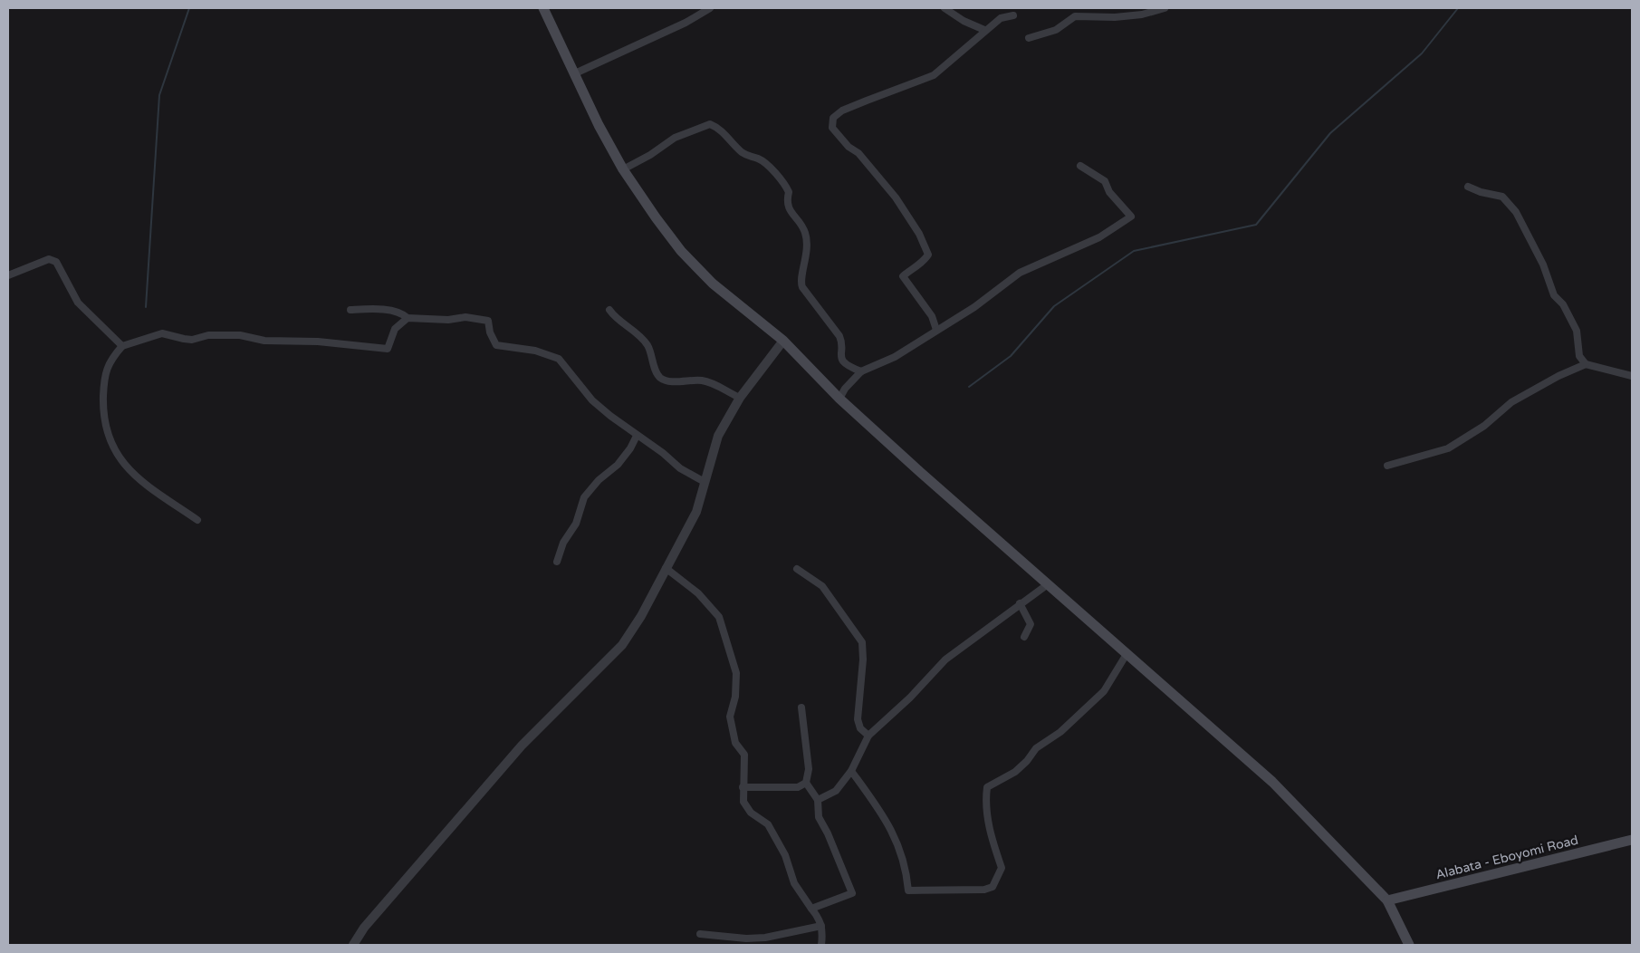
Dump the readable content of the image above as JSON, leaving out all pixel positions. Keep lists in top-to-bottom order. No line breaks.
{"streets":{"main road":["Alabata - Eboyomi Road"]}}
